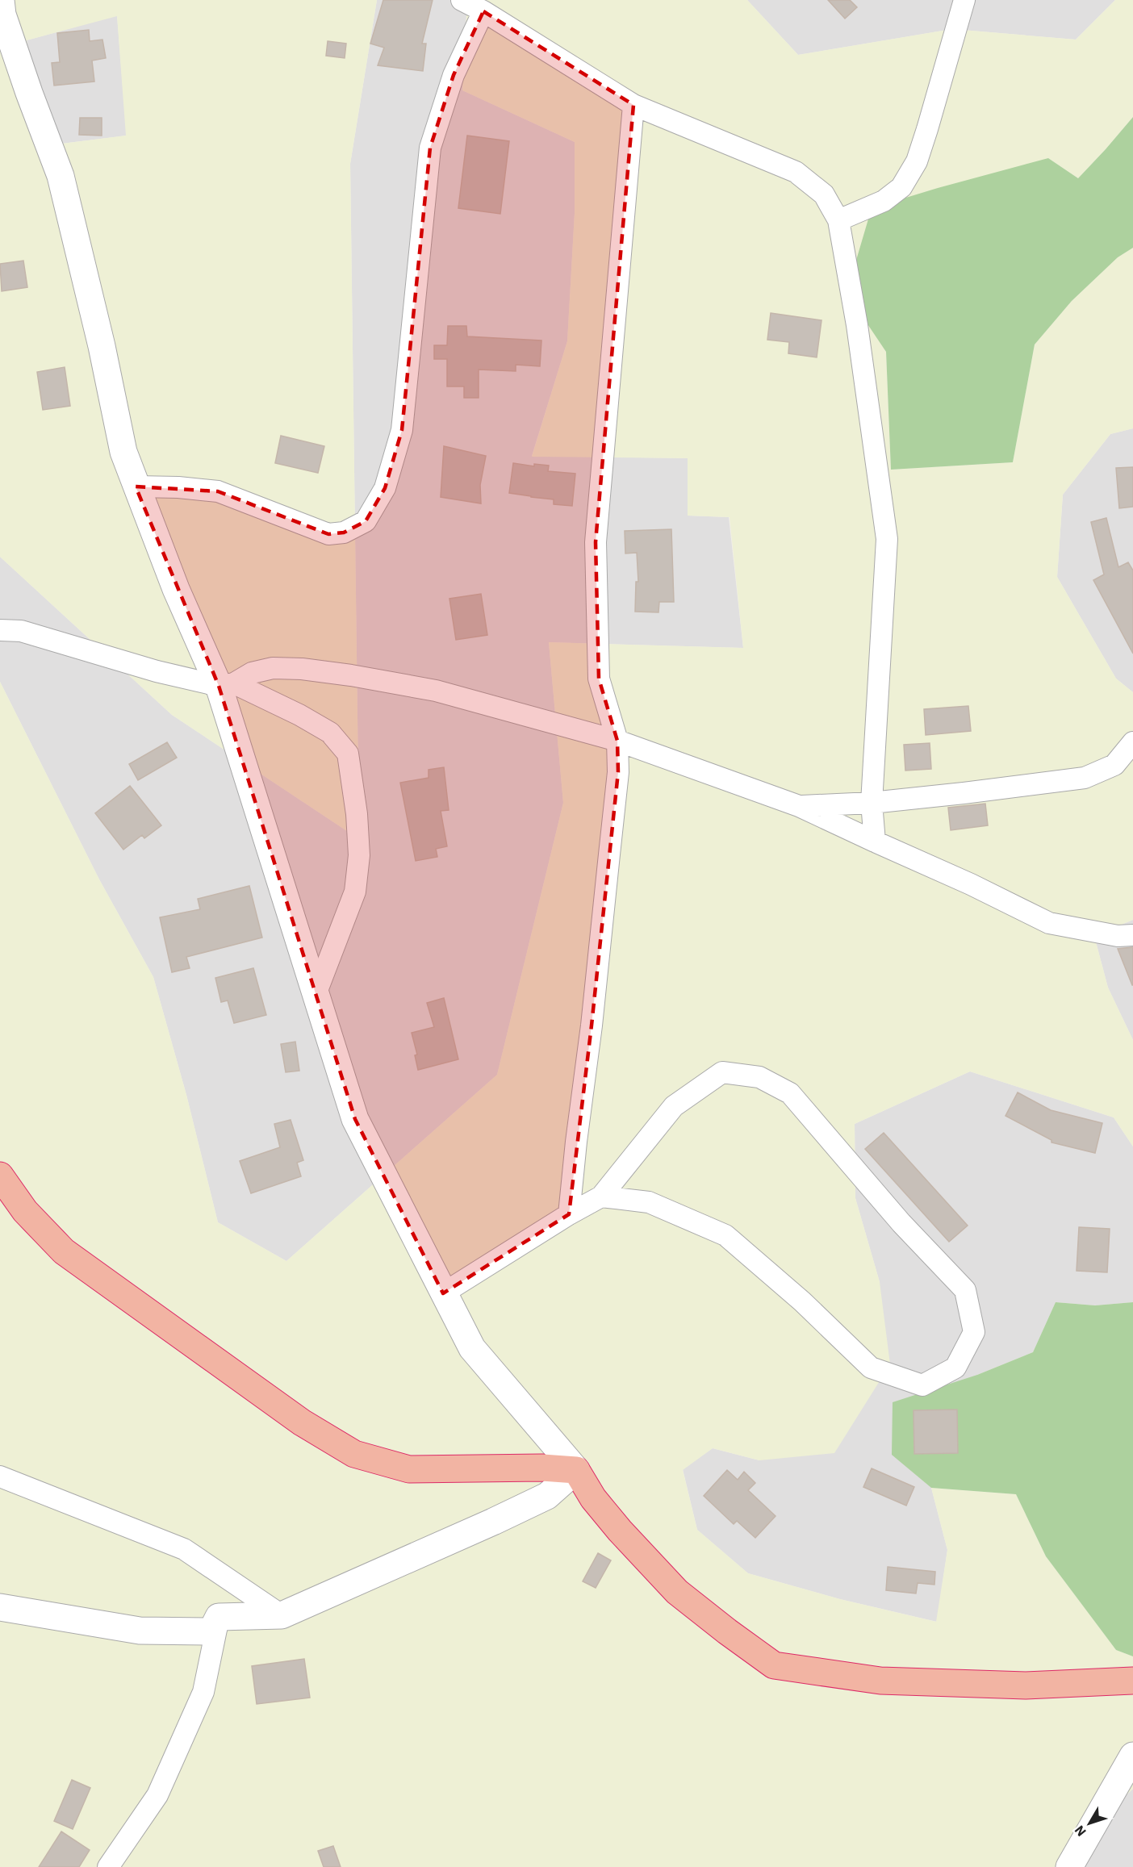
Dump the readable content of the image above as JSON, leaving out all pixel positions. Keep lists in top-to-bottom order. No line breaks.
{"north":"bottom left"}
